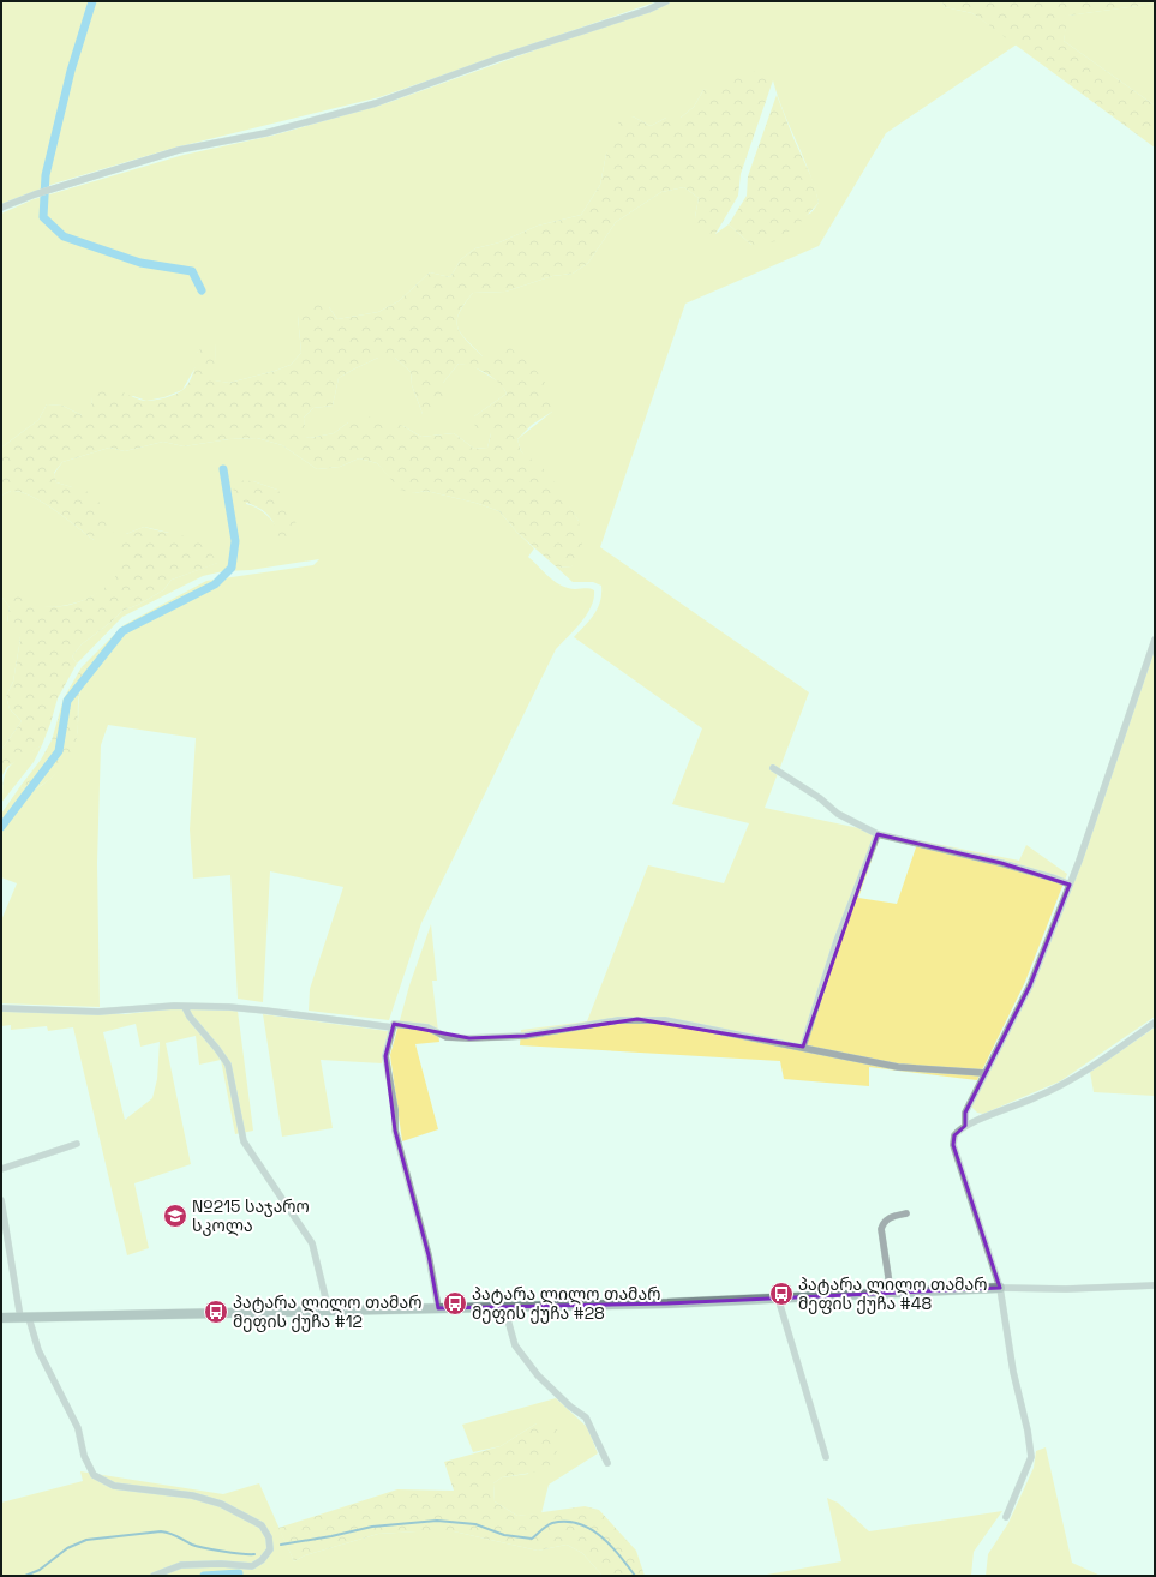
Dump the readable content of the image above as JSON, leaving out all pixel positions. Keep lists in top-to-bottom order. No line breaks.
{"places":{"school or university":["№215 საჯარო სკოლა"],"bus stop":["პატარა ლილო თამარ მეფის ქუჩა #48","პატარა ლილო თამარ მეფის ქუჩა #28","პატარა ლილო თამარ მეფის ქუჩა #12"]}}
